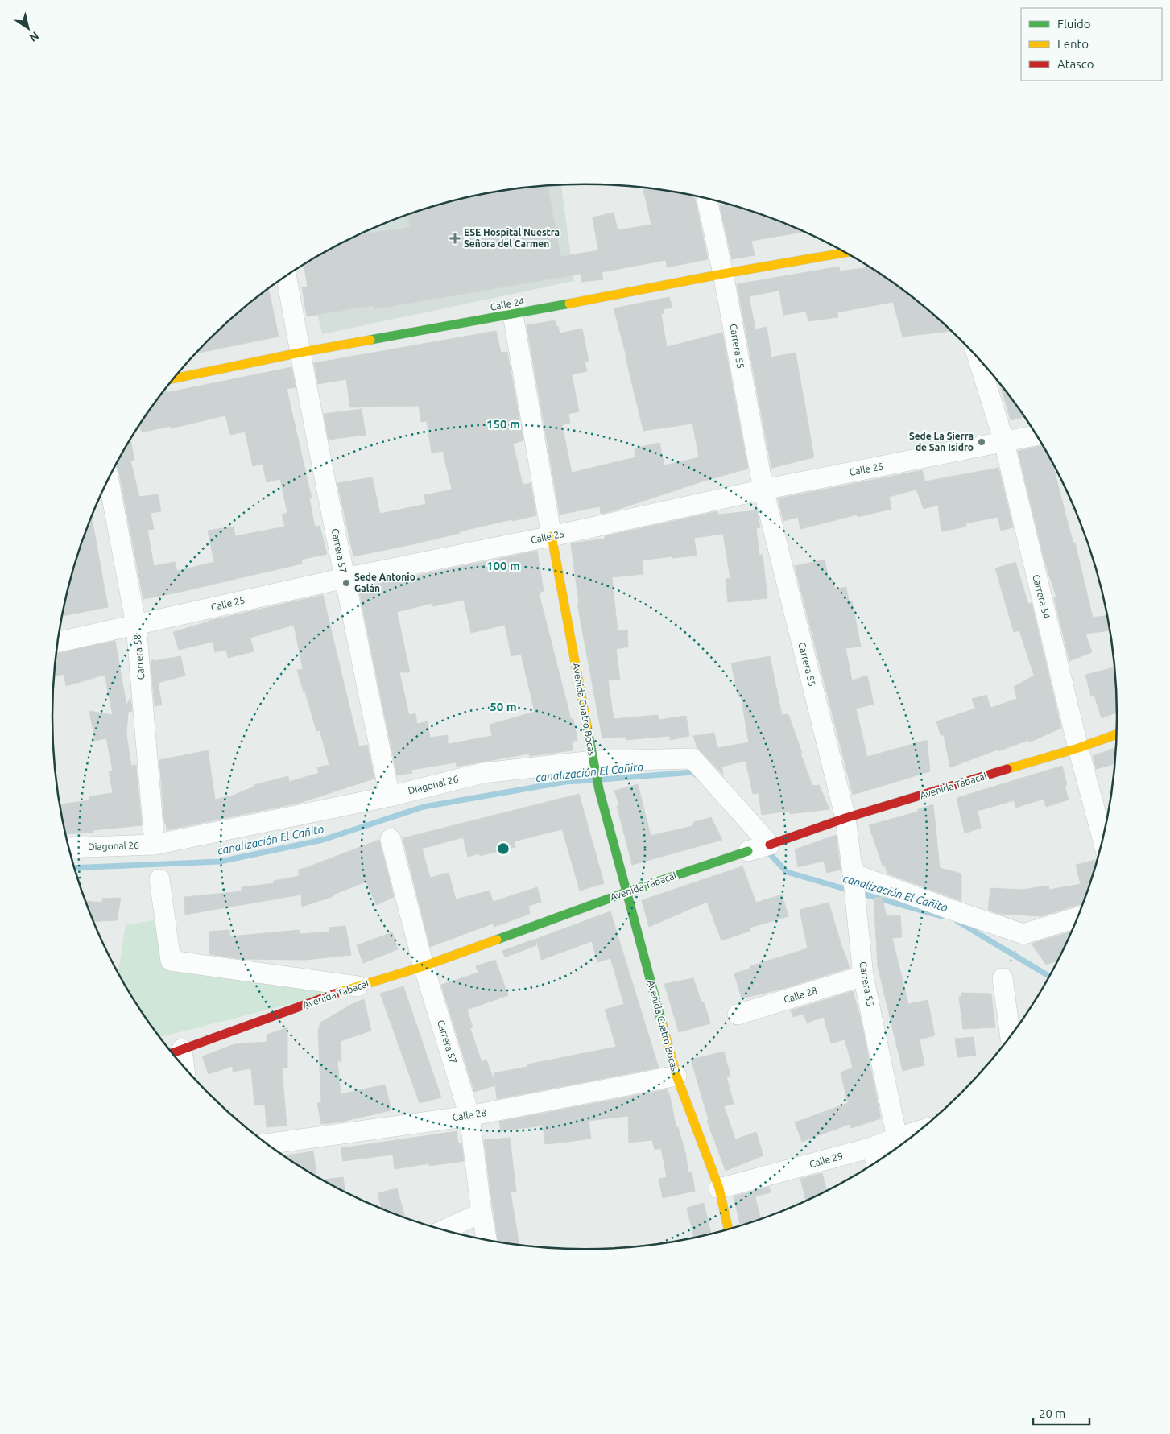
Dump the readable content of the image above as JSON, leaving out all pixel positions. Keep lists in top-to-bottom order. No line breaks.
{"streets":{"street":["Calle 24","Carrera 55","Calle 25","Carrera 57","Carrera 54","Carrera 58","Avenida Cuatro Bocas","Diagonal 26","Avenida Tabacal","Calle 28","Calle 29"]},"crossings":[["Calle 24","Carrera 55"],["Calle 24","Carrera 57"],["Calle 24","Avenida Cuatro Bocas"],["Carrera 55","Calle 25"],["Carrera 55","Avenida Tabacal"],["Carrera 55","Calle 28"],["Carrera 55","Calle 29"],["Calle 25","Carrera 57"],["Calle 25","Carrera 54"],["Calle 25","Carrera 58"],["Calle 25","Avenida Cuatro Bocas"],["Carrera 57","Diagonal 26"],["Carrera 57","Avenida Tabacal"],["Carrera 57","Calle 28"],["Carrera 54","Avenida Tabacal"],["Carrera 58","Diagonal 26"],["Avenida Cuatro Bocas","Diagonal 26"],["Avenida Cuatro Bocas","Avenida Tabacal"],["Avenida Cuatro Bocas","Calle 28"],["Avenida Cuatro Bocas","Calle 29"],["Diagonal 26","Avenida Tabacal"]],"water":["canalización El Cañito"],"places":{"health":["ESE Hospital Nuestra Señora del Carmen"],"other":["Sede La Sierra de San Isidro","Sede Antonio Galán"]},"legend":["Fluido","Lento","Atasco"],"scale_bar":"20 m","north":"bottom right","rings":["150 m","100 m","50 m"]}
